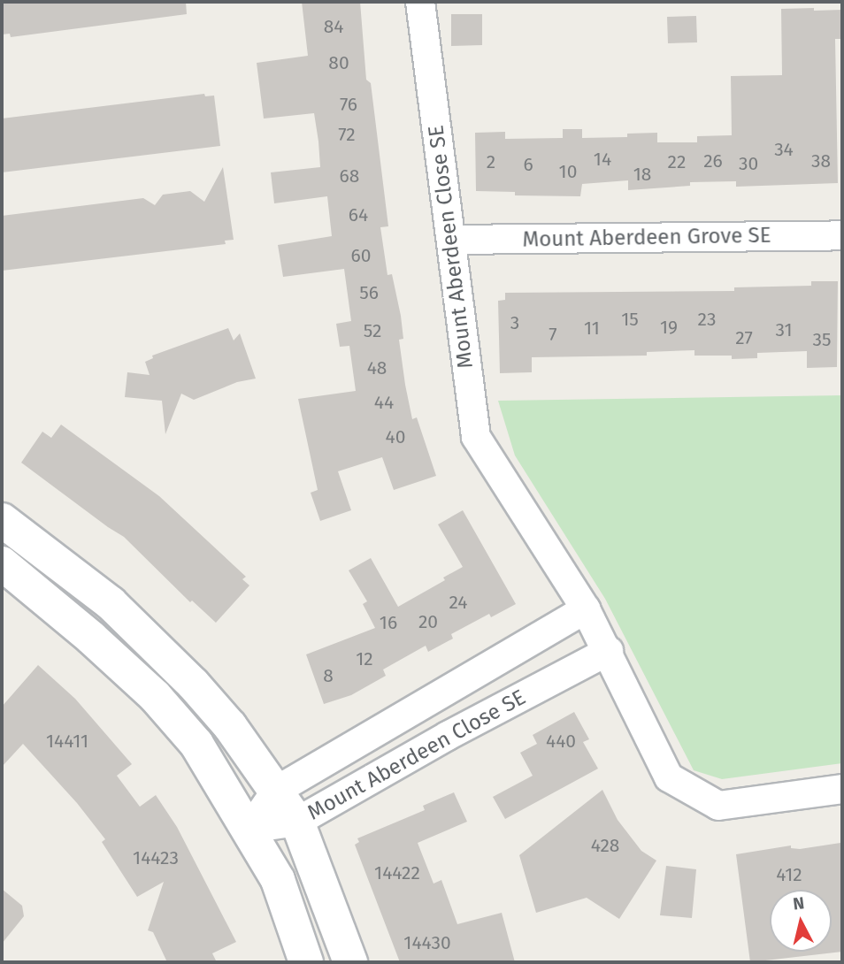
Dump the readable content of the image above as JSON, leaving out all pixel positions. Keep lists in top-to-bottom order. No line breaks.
{"streets":{"street":["Mount Aberdeen Grove SE","Mount Aberdeen Close SE"]},"crossings":[["Mount Aberdeen Grove SE","Mount Aberdeen Close SE"]],"house_numbers":["84","80","76","72","34","14","26","38","2","22","30","6","10","18","68","64","60","56","15","23","3","19","11","31","52","7","27","35","48","44","40","24","20","16","12","8","14411","440","428","14423","14422","412","14430"],"north":"top"}
